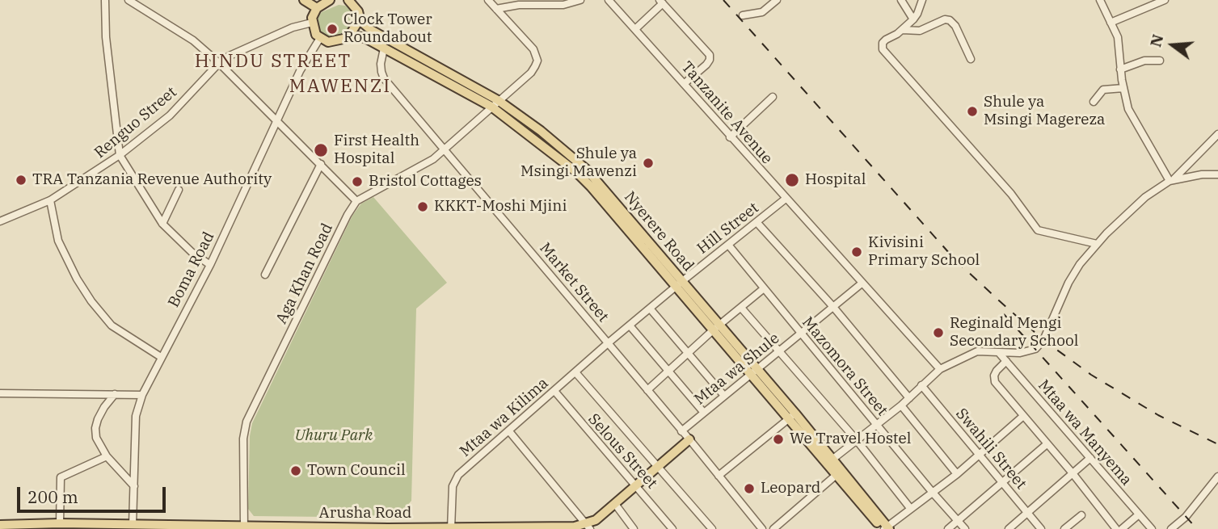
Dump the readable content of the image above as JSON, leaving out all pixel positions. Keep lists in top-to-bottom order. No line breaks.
{"streets":{"main road":["Nyerere Road","Arusha Road"],"street":["Tanzanite Avenue","Renguo Street","Hill Street","Boma Road","Aga Khan Road","Market Street","Mazomora Street","Mtaa wa Shule","Mtaa wa Kilima","Mtaa wa Manyema","Swahili Street","Selous Street"]},"crossings":[["Tanzanite Avenue","Hill Street"],["Tanzanite Avenue","Mtaa wa Shule"],["Hill Street","Nyerere Road"],["Hill Street","Market Street"],["Hill Street","Mazomora Street"],["Hill Street","Mtaa wa Kilima"],["Nyerere Road","Market Street"],["Nyerere Road","Mtaa wa Shule"],["Boma Road","Arusha Road"],["Aga Khan Road","Arusha Road"],["Market Street","Mtaa wa Shule"],["Market Street","Mtaa wa Kilima"],["Market Street","Arusha Road"],["Mazomora Street","Mtaa wa Shule"],["Mtaa wa Kilima","Selous Street"],["Mtaa wa Kilima","Arusha Road"],["Selous Street","Arusha Road"]],"districts":["HINDU STREET","MAWENZI"],"parks":["Uhuru Park"],"places":["Clock Tower Roundabout","Shule ya Msingi Magereza","First Health Hospital","Shule ya Msingi Mawenzi","TRA Tanzania Revenue Authority","Hospital","Bristol Cottages","KKKT-Moshi Mjini","Kivisini Primary School","Reginald Mengi Secondary School","We Travel Hostel","Town Council","Leopard"],"scale_bar":"200 m","north":"left"}
